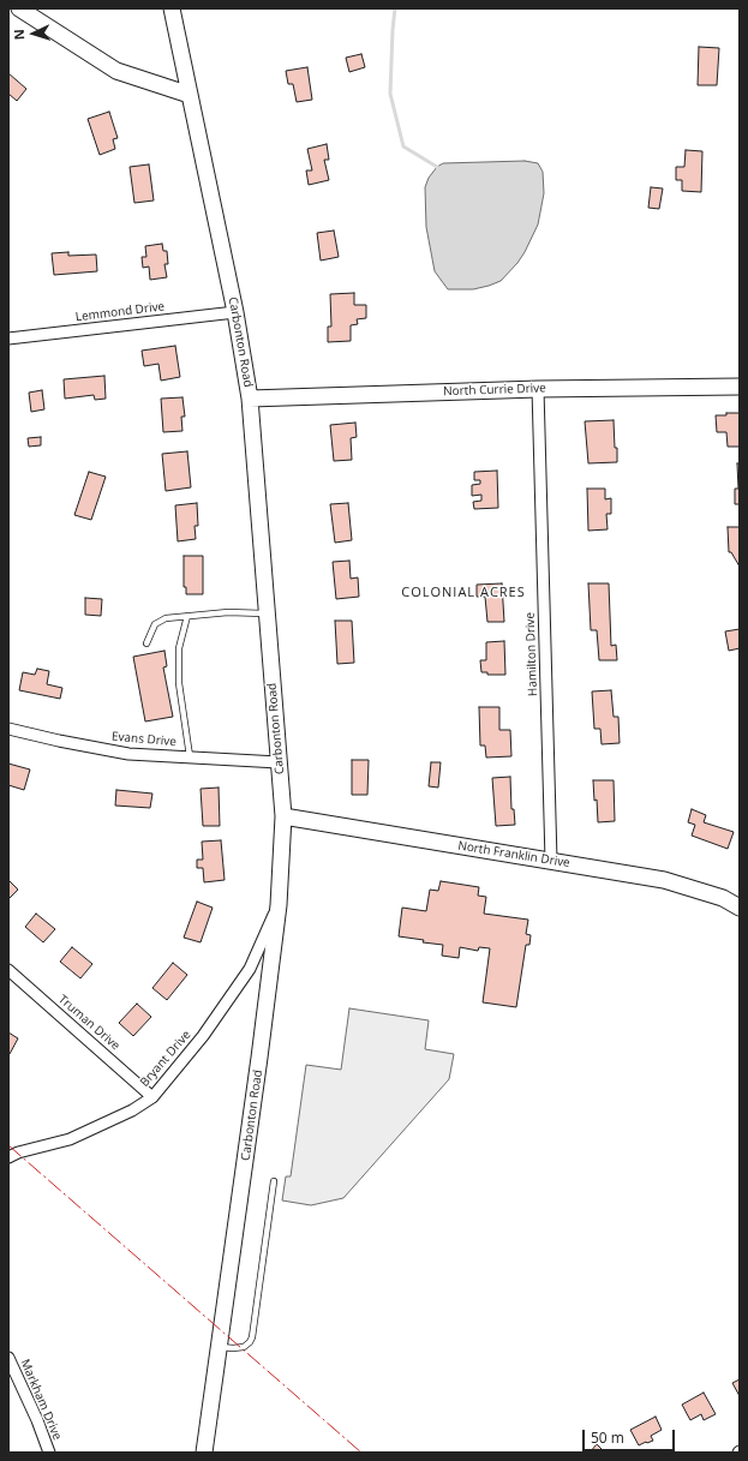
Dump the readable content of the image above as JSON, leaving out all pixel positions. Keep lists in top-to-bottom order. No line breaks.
{"streets":{"street":["Lemmond Drive","Carbonton Road","North Currie Drive","Hamilton Drive","Evans Drive","North Franklin Drive","Truman Drive","Bryant Drive","Markham Drive"]},"crossings":[["Lemmond Drive","Carbonton Road"],["Carbonton Road","North Currie Drive"],["Carbonton Road","Evans Drive"],["Carbonton Road","North Franklin Drive"],["Carbonton Road","Bryant Drive"],["North Currie Drive","Hamilton Drive"],["Hamilton Drive","North Franklin Drive"],["Truman Drive","Bryant Drive"]],"districts":["COLONIAL ACRES"],"scale_bar":"50 m","north":"left"}
